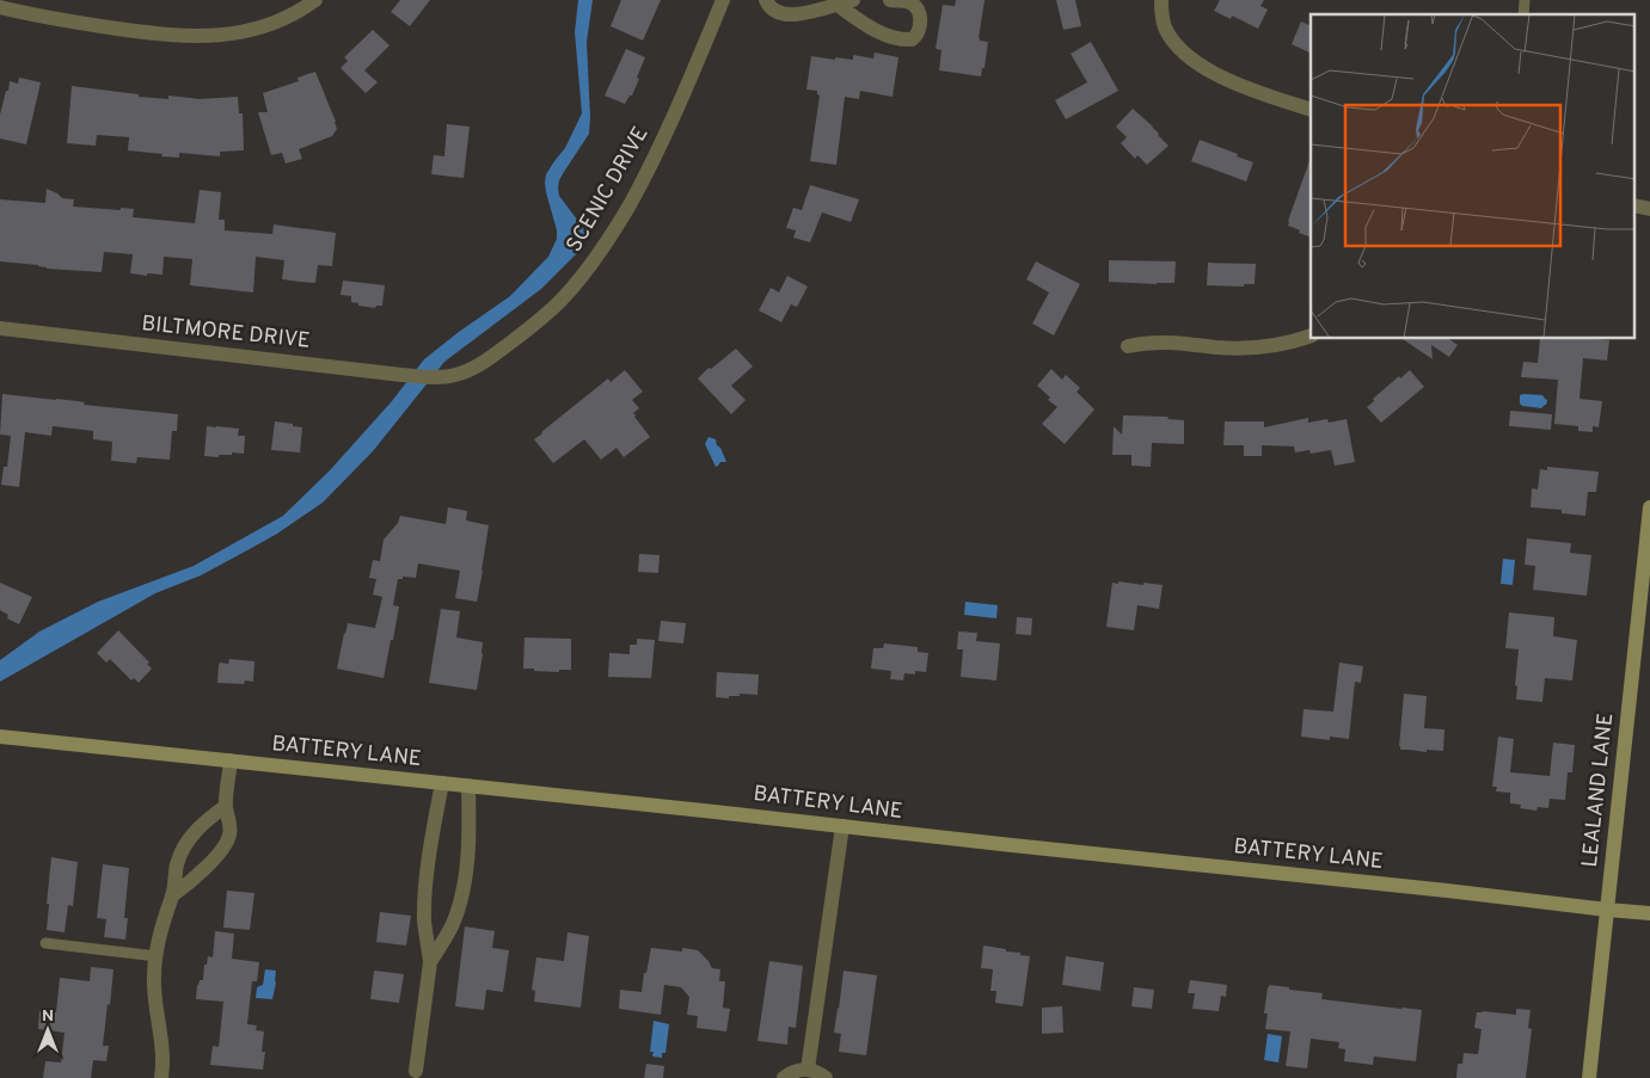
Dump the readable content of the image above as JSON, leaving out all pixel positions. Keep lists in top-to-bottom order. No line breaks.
{"streets":{"main road":["BATTERY LANE","LEALAND LANE"],"street":["SCENIC DRIVE","BILTMORE DRIVE"]},"crossings":[["SCENIC DRIVE","BILTMORE DRIVE"],["BATTERY LANE","LEALAND LANE"]],"north":"top"}
